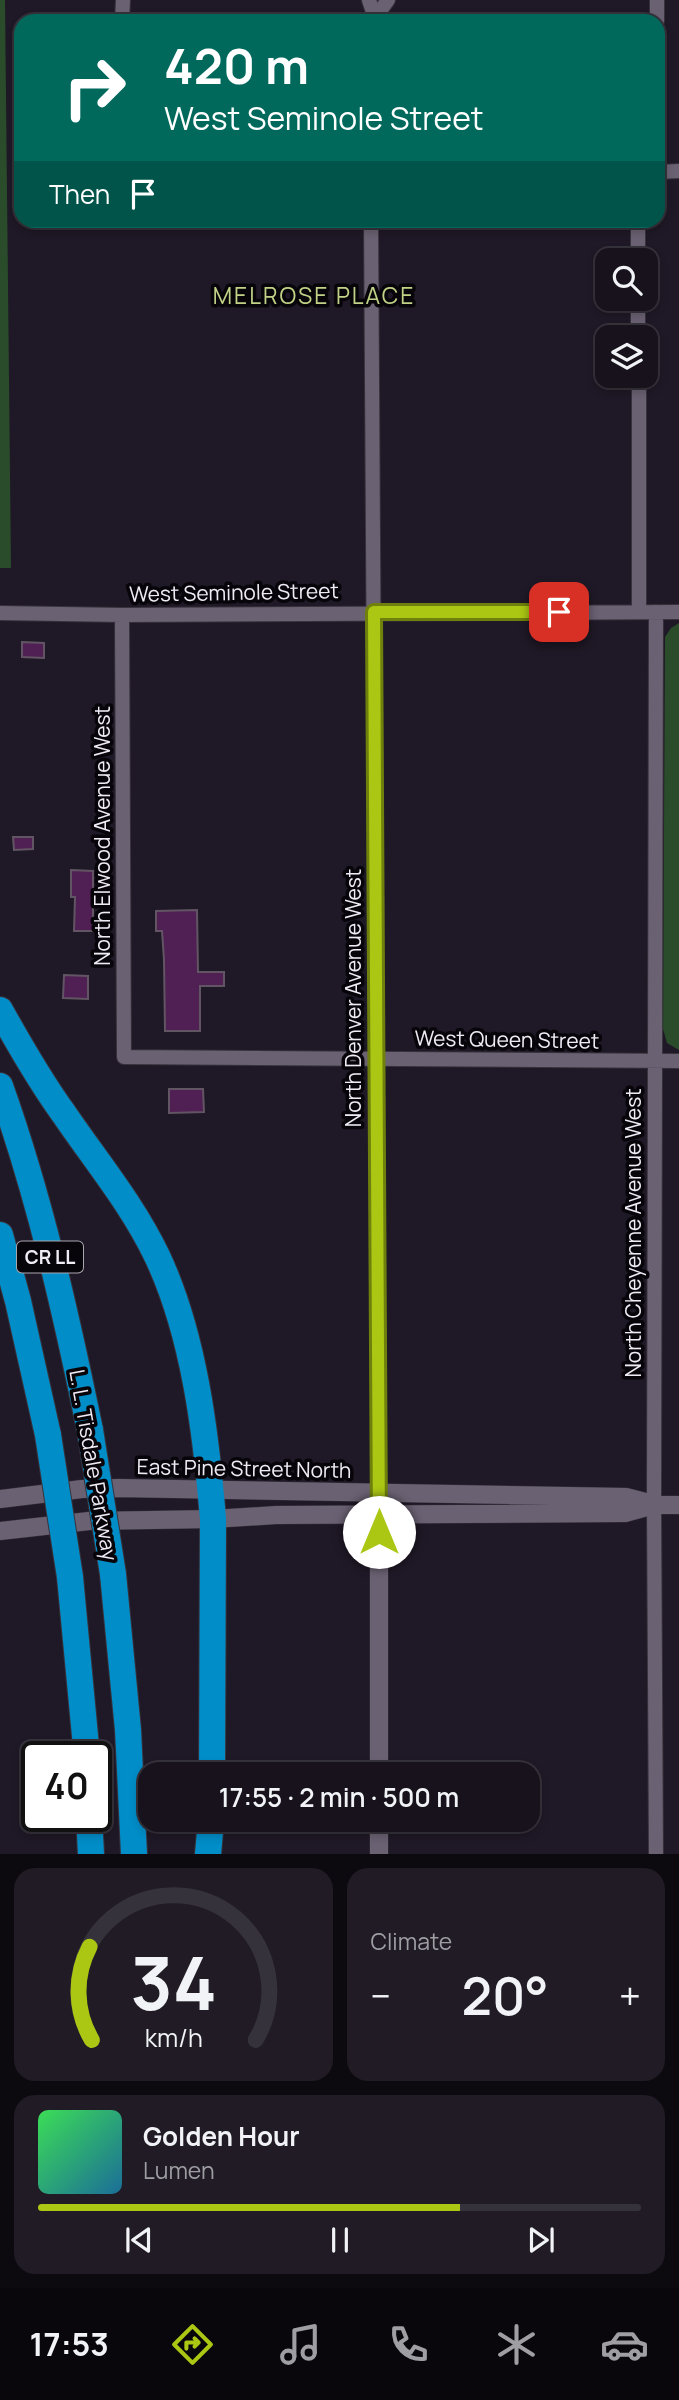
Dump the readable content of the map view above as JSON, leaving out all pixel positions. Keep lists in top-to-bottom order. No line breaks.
{"streets":{"highway":["CR LL","L. L. Tisdale Parkway"],"street":["West Seminole Street","North Elwood Avenue West","North Denver Avenue West","West Queen Street","North Cheyenne Avenue West","East Pine Street North"]},"crossings":[["West Seminole Street","North Elwood Avenue West"],["West Seminole Street","North Denver Avenue West"],["West Seminole Street","North Cheyenne Avenue West"],["North Elwood Avenue West","West Queen Street"],["North Denver Avenue West","West Queen Street"],["North Denver Avenue West","East Pine Street North"],["West Queen Street","North Cheyenne Avenue West"],["North Cheyenne Avenue West","East Pine Street North"]],"districts":["MELROSE PLACE"],"page":{"turn":["420 m","West Seminole Street"],"then":"Then","limit":"40","trip":"17:55 · 2 min · 500 m","tile":"Climate","heat":["−","20°","+"],"song":["Golden Hour","Lumen"],"tabs":"17:53","gauge":["34","km/h"]}}
